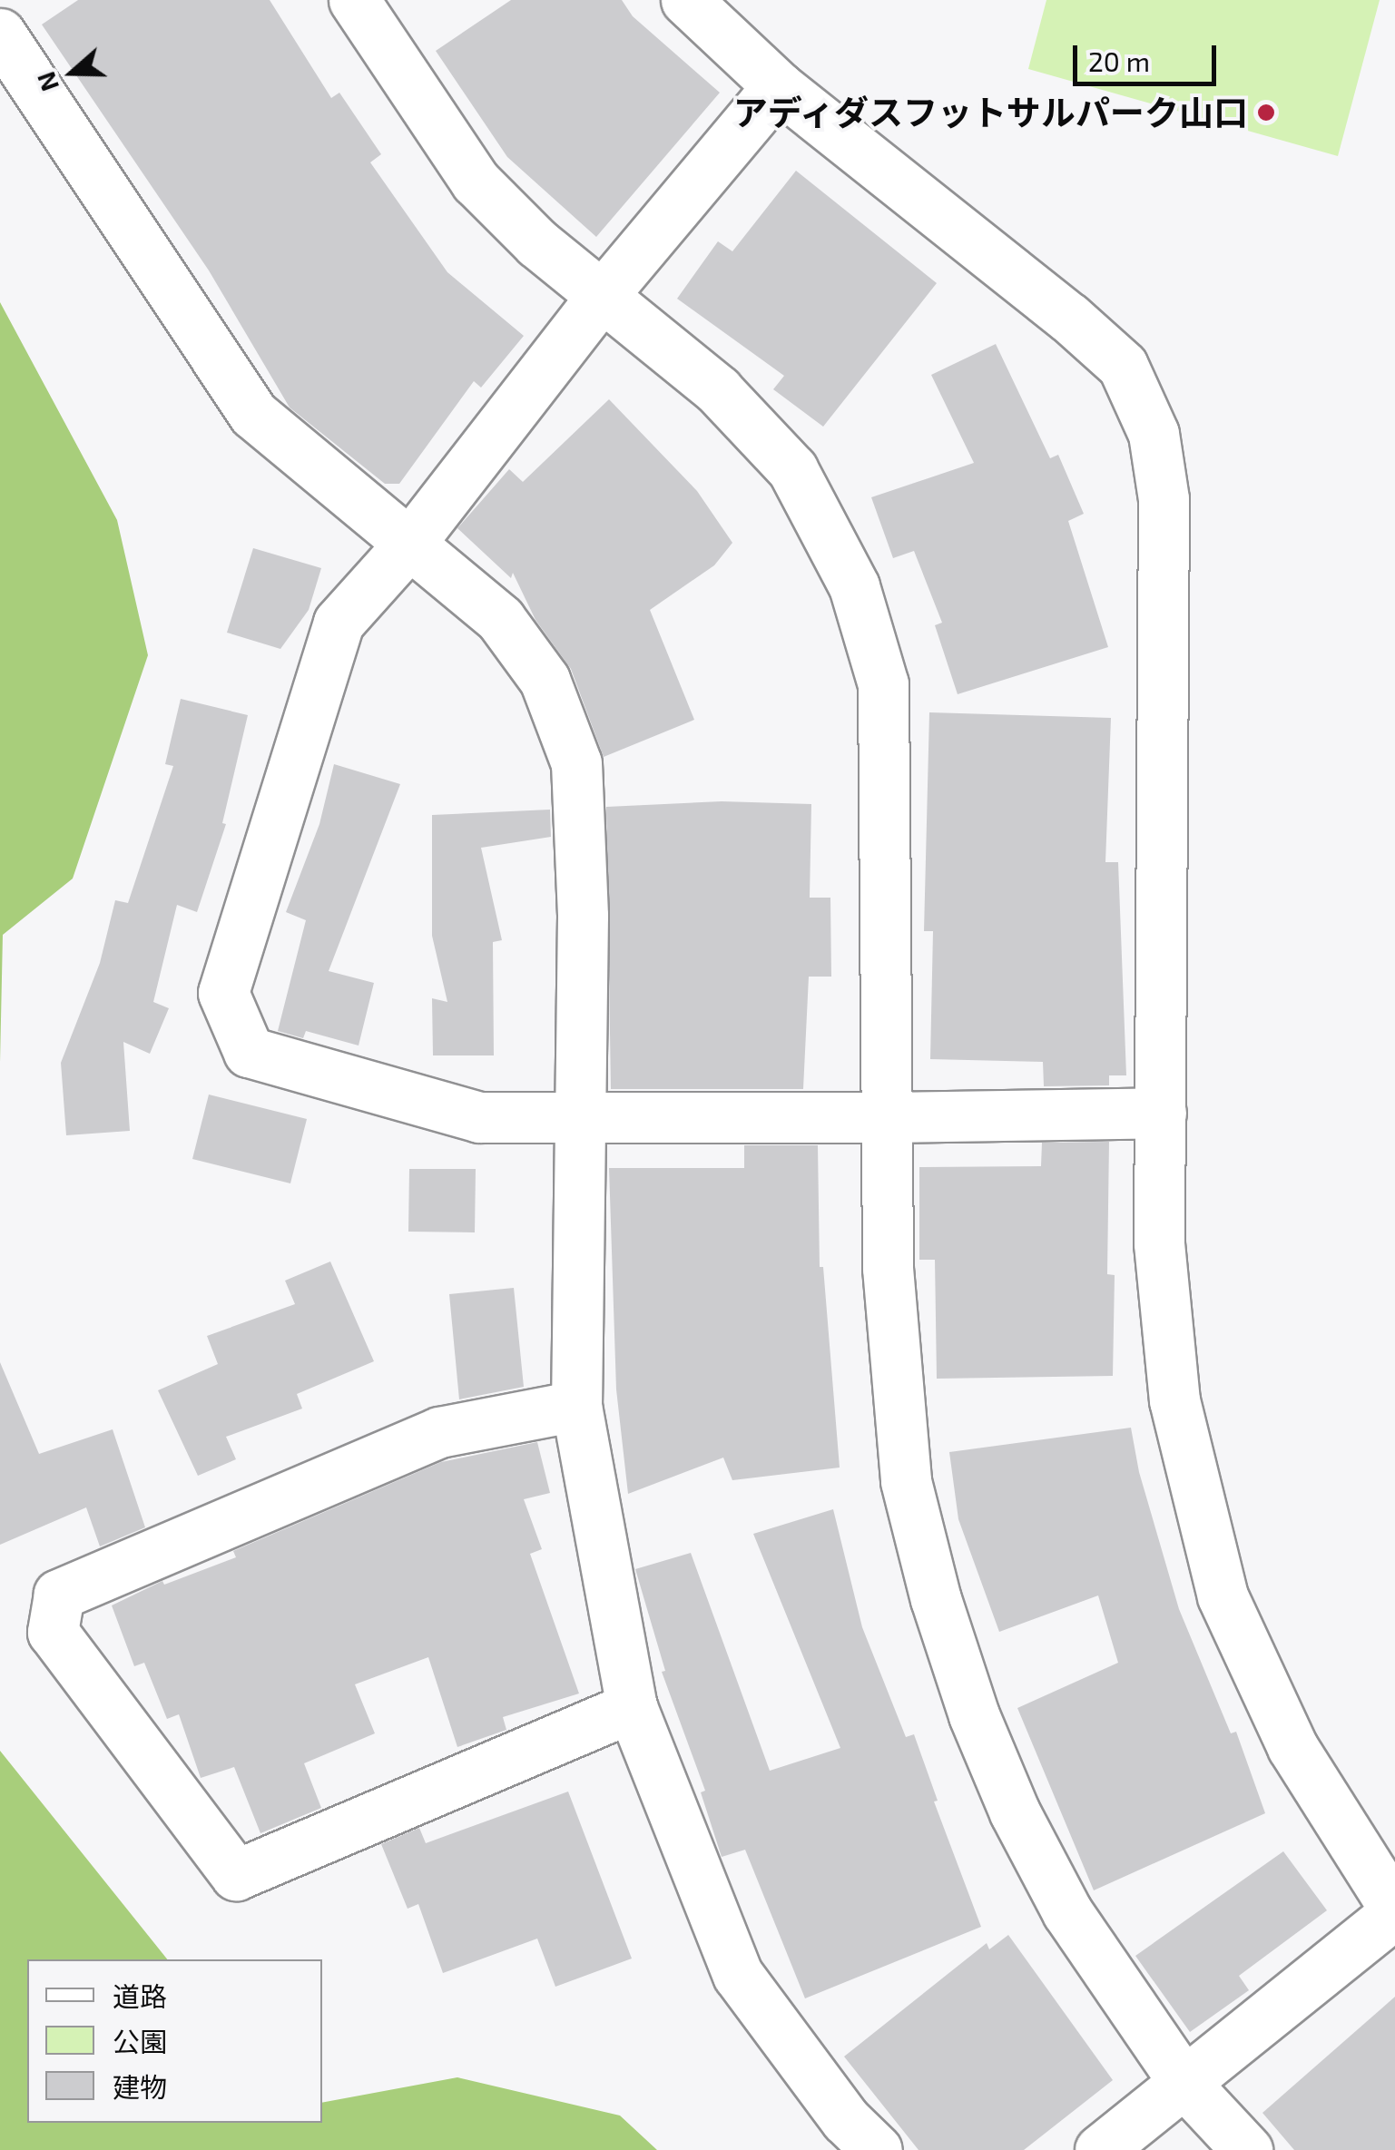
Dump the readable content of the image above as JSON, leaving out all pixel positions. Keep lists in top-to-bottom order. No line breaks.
{"places":["アディダスフットサルパーク山口"],"legend":["道路","公園","建物"],"scale_bar":"20 m","north":"left"}
